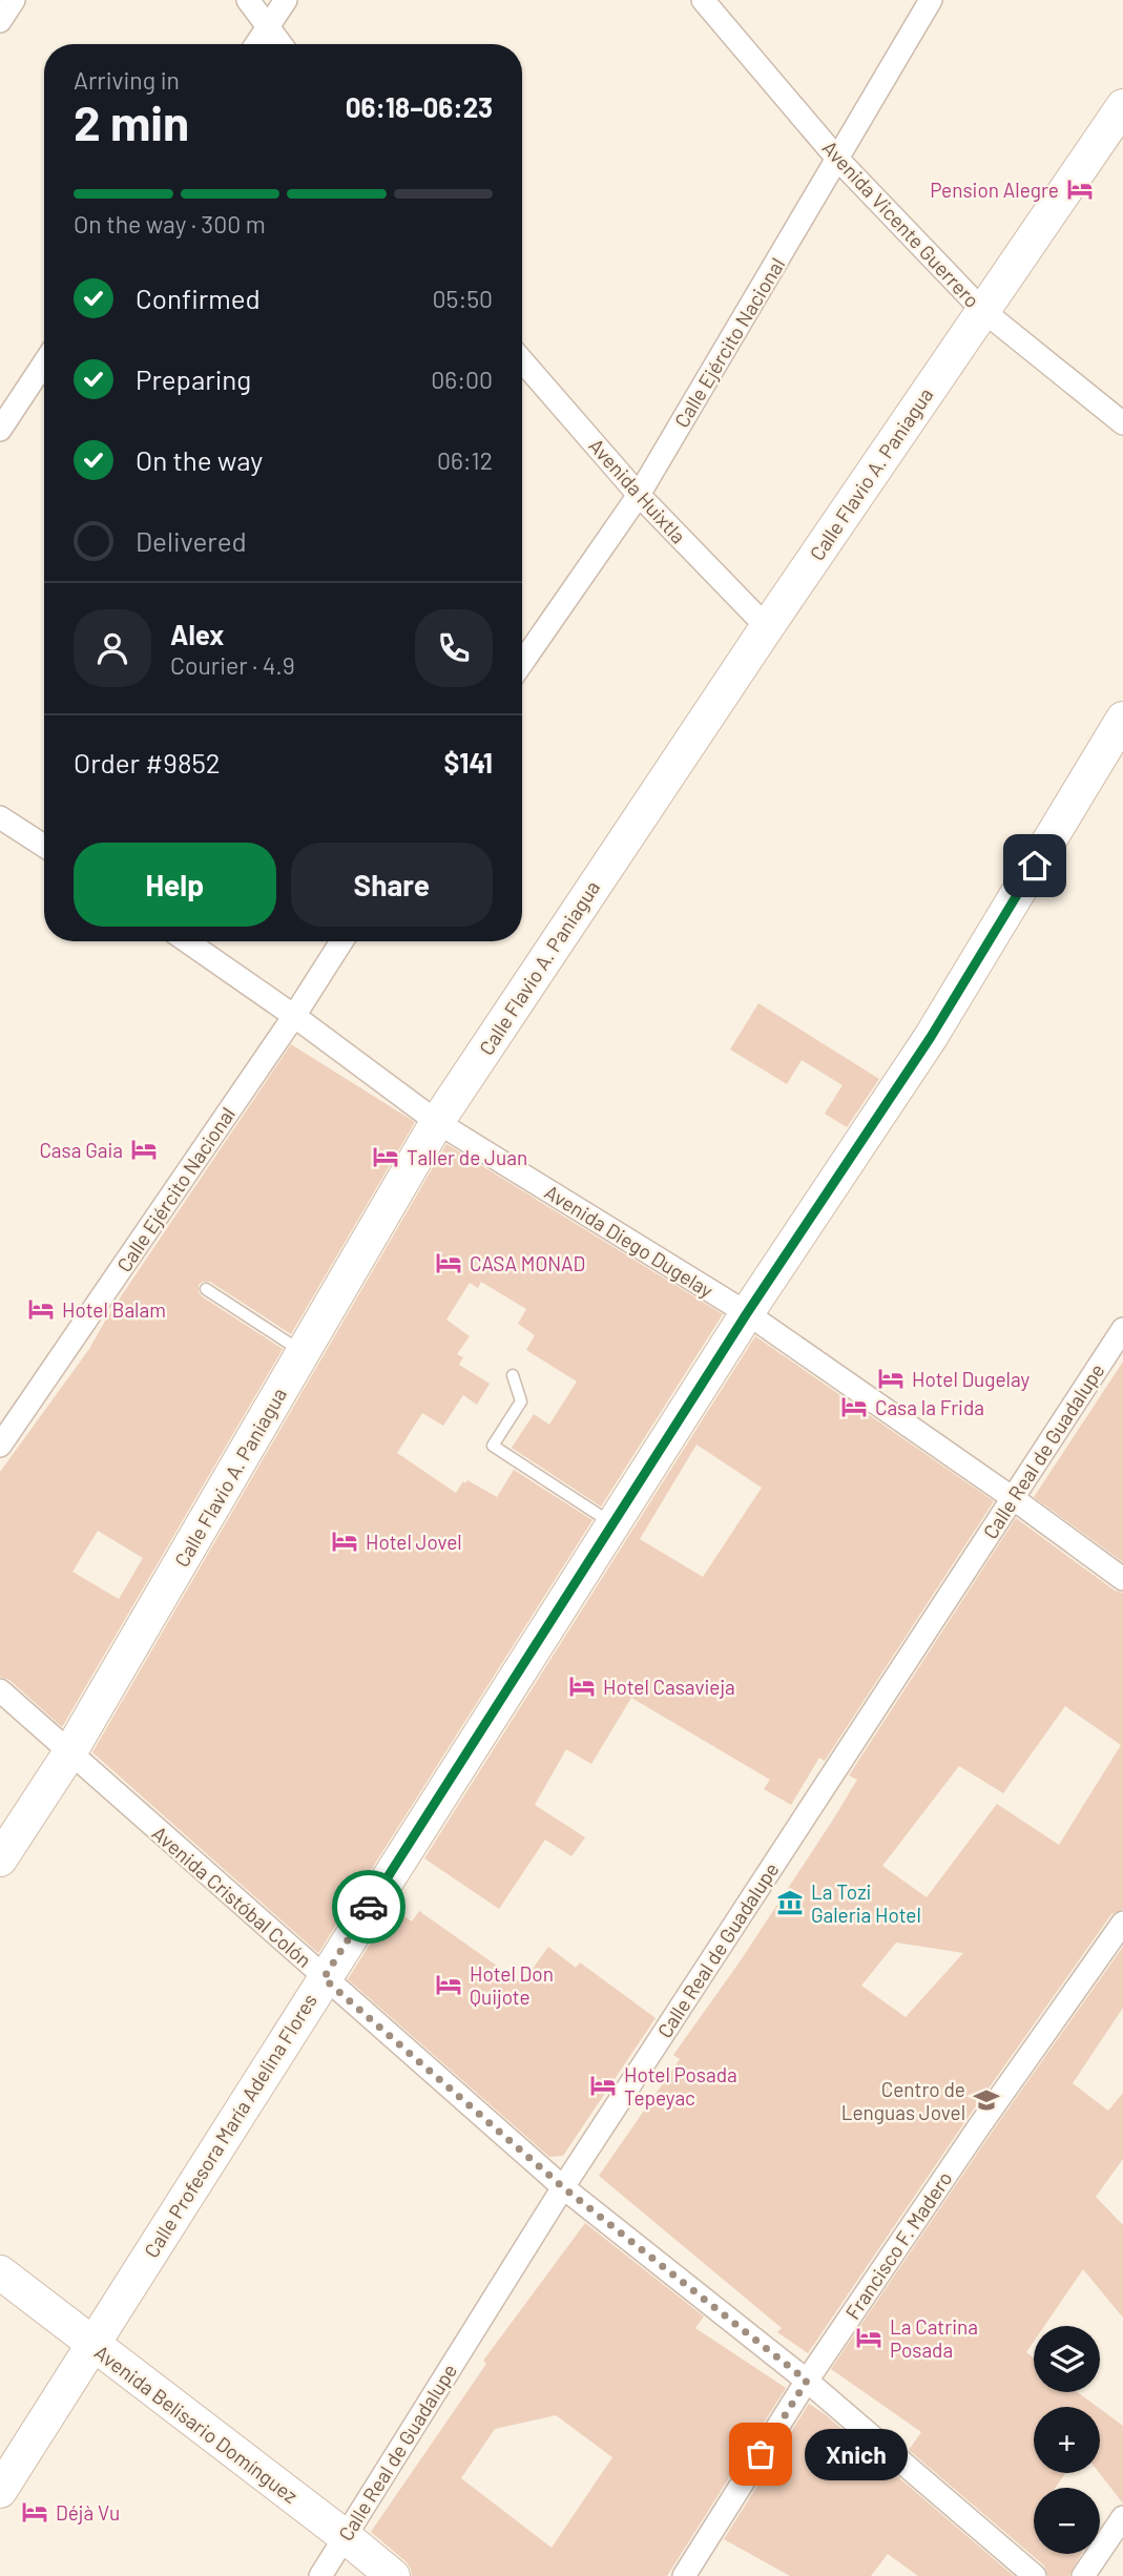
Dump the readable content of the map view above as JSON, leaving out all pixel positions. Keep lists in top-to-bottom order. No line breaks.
{"streets":{"street":["Avenida Vicente Guerrero","Calle Ejército Nacional","Calle Flavio A. Paniagua","Avenida Huixtla","Avenida Diego Dugelay","Calle Real de Guadalupe","Avenida Cristóbal Colón","Calle Profesora María Adelina Flores","Francisco F. Madero","Avenida Belisario Domínguez"]},"crossings":[["Avenida Vicente Guerrero","Calle Ejército Nacional"],["Avenida Vicente Guerrero","Calle Flavio A. Paniagua"],["Calle Ejército Nacional","Avenida Huixtla"],["Calle Ejército Nacional","Avenida Diego Dugelay"],["Calle Flavio A. Paniagua","Avenida Huixtla"],["Calle Flavio A. Paniagua","Avenida Diego Dugelay"],["Calle Flavio A. Paniagua","Avenida Cristóbal Colón"],["Avenida Diego Dugelay","Calle Real de Guadalupe"],["Avenida Diego Dugelay","Calle Profesora María Adelina Flores"],["Calle Real de Guadalupe","Avenida Cristóbal Colón"],["Calle Real de Guadalupe","Avenida Belisario Domínguez"],["Avenida Cristóbal Colón","Calle Profesora María Adelina Flores"],["Avenida Cristóbal Colón","Francisco F. Madero"],["Calle Profesora María Adelina Flores","Avenida Belisario Domínguez"]],"places":{"hotel":["Pension Alegre","Casa Gaia","Taller de Juan","CASA MONAD","Hotel Balam","Hotel Dugelay","Casa la Frida","Hotel Jovel","Hotel Casavieja","Hotel Don Quijote","Hotel Posada Tepeyac","La Catrina Posada","Déjà Vu"],"museum":["La Tozi Galeria Hotel"],"school or university":["Centro de Lenguas Jovel"],"other":["Xnich"]},"page":{"heading":["2 min","Arriving in","06:18–06:23"],"panel":["Alex","Courier · 4.9","Order #9852","$141"],"bar":"On the way · 300 m","list":[["Confirmed","05:50"],["Preparing","06:00"],["On the way","06:12"],"Delivered"],"buttons":["Help","Share"],"map_buttons":["+","−"],"bubble":"Xnich"}}
